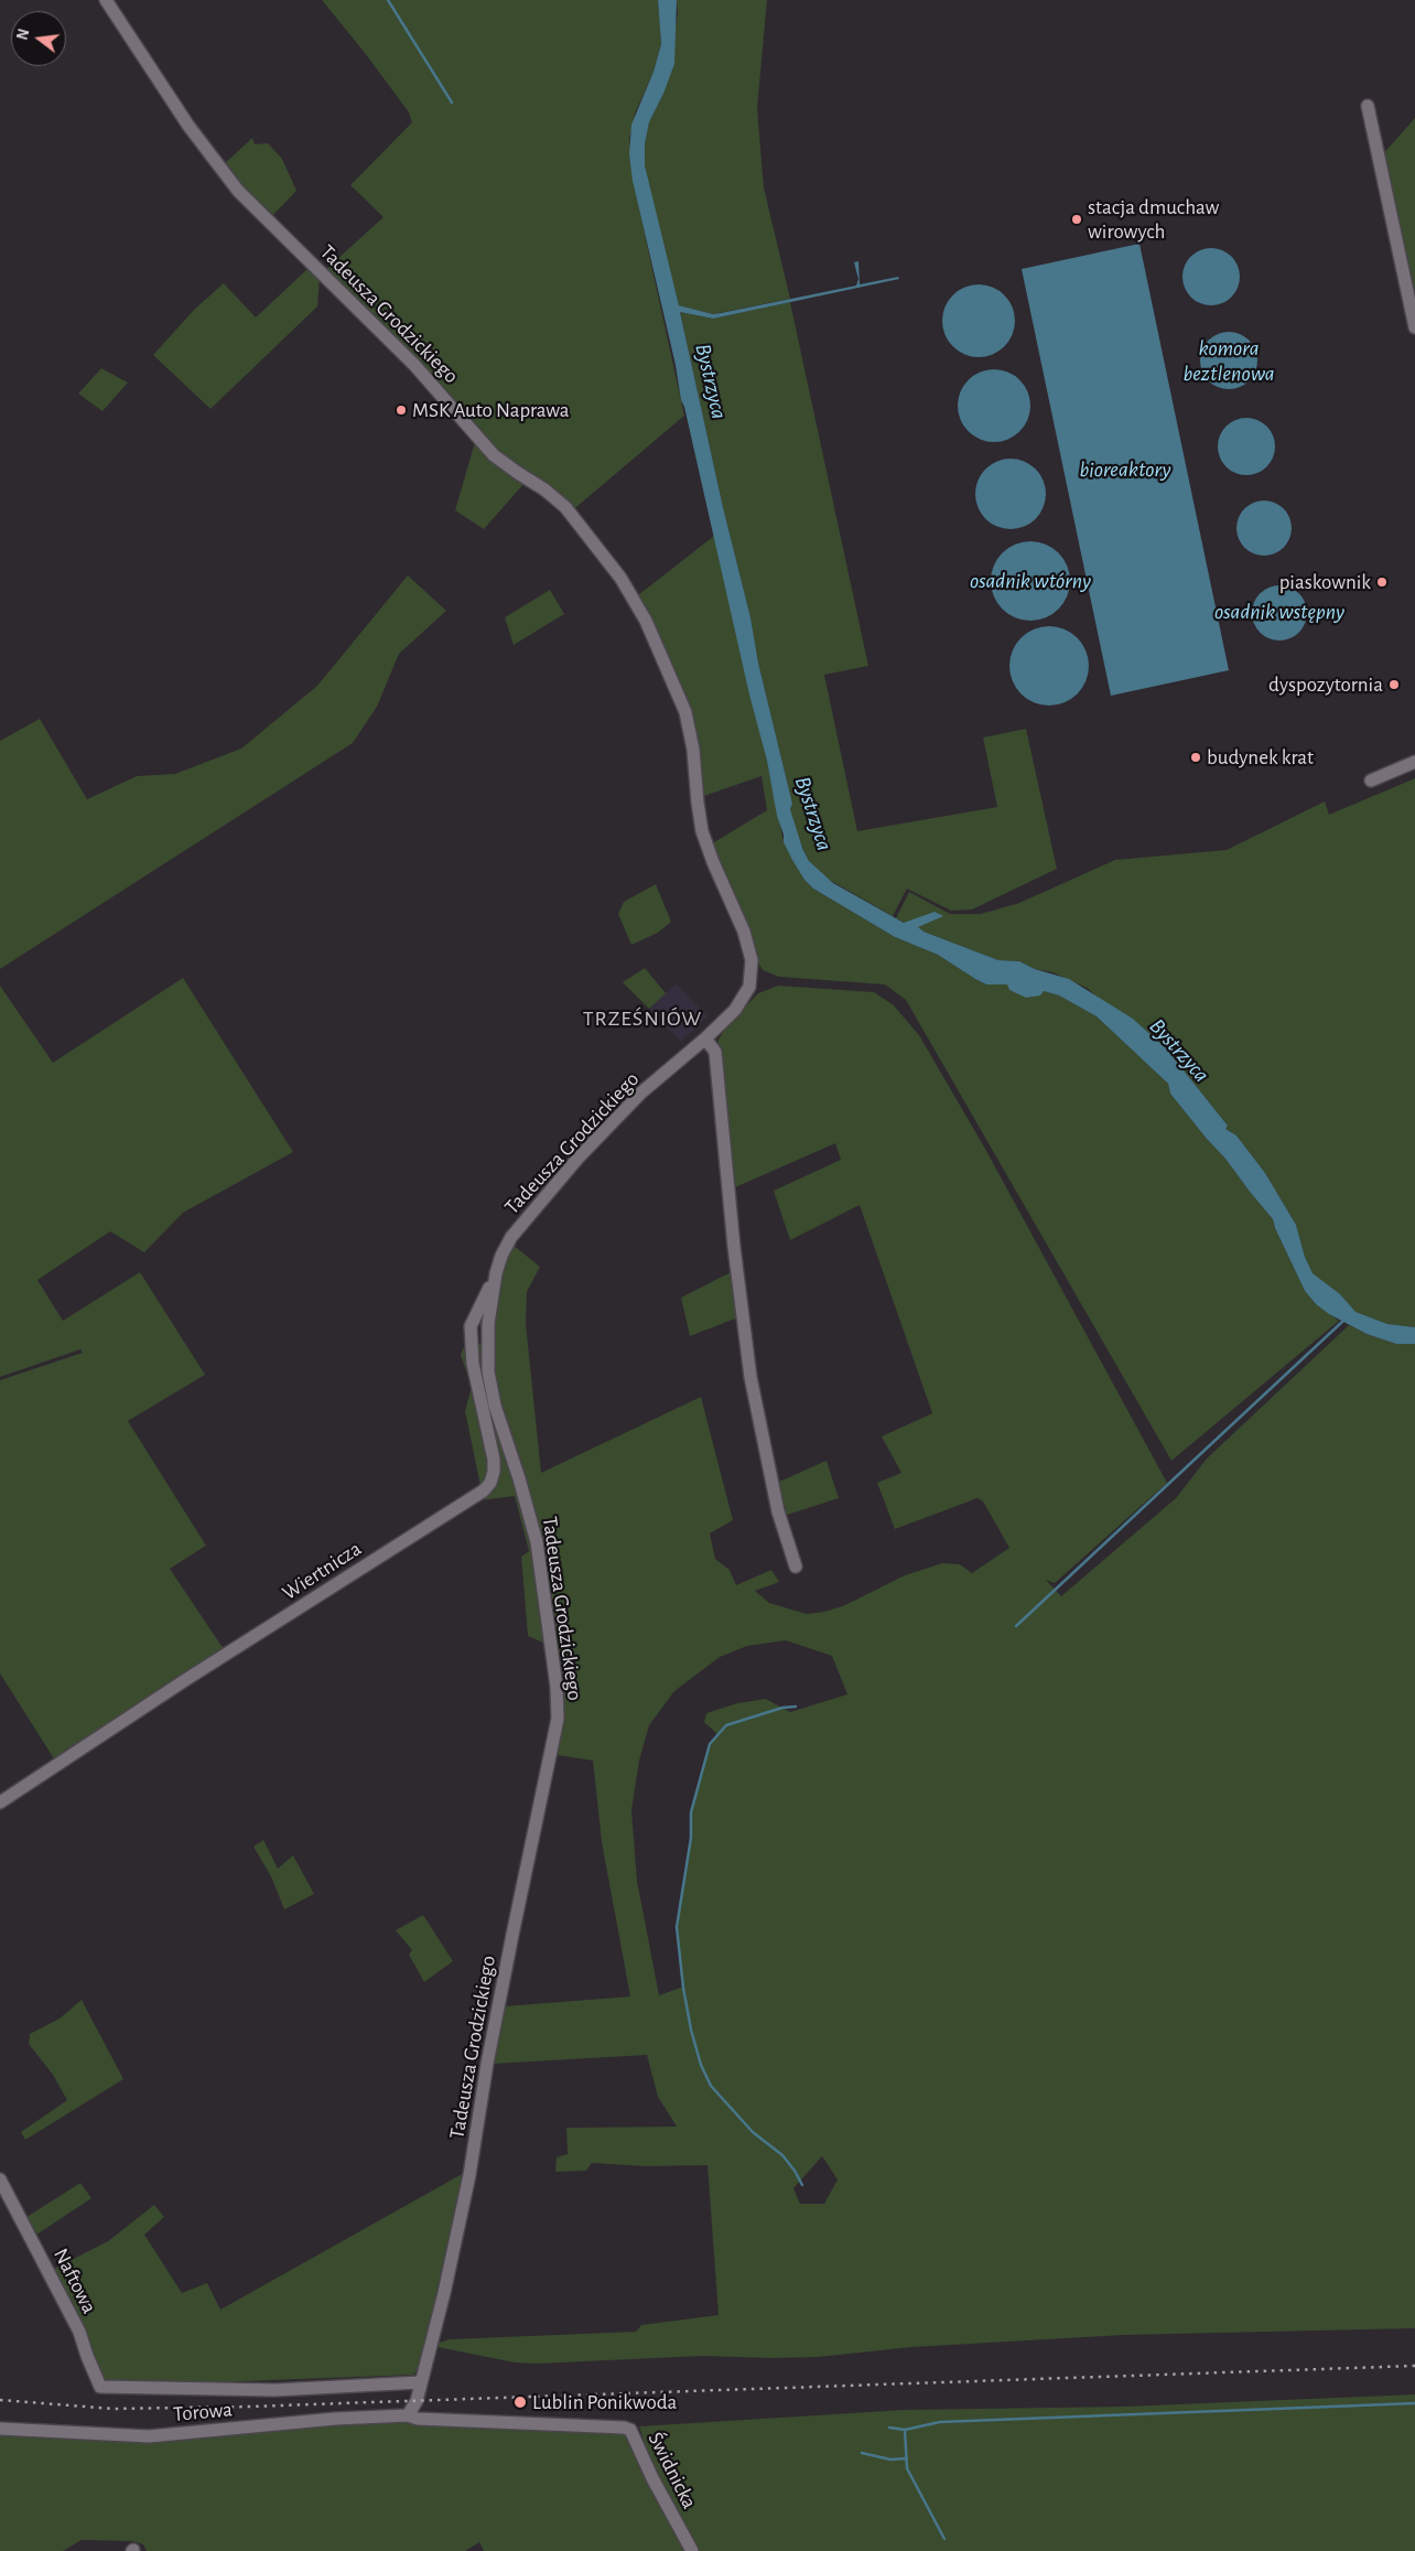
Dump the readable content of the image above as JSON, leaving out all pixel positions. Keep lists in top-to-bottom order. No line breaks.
{"streets":{"street":["Tadeusza Grodzickiego","Wiertnicza","Naftowa","Torowa","Świdnicka"]},"crossings":[["Tadeusza Grodzickiego","Wiertnicza"],["Tadeusza Grodzickiego","Torowa"],["Tadeusza Grodzickiego","Świdnicka"],["Naftowa","Torowa"],["Torowa","Świdnicka"]],"districts":["TRZEŚNIÓW"],"water":["komora beztlenowa","Bystrzyca","bioreaktory","osadnik wtórny","osadnik wstępny"],"places":["stacja dmuchaw wirowych","MSK Auto Naprawa","piaskownik","dyspozytornia","budynek krat","Lublin Ponikwoda"],"north":"left"}
